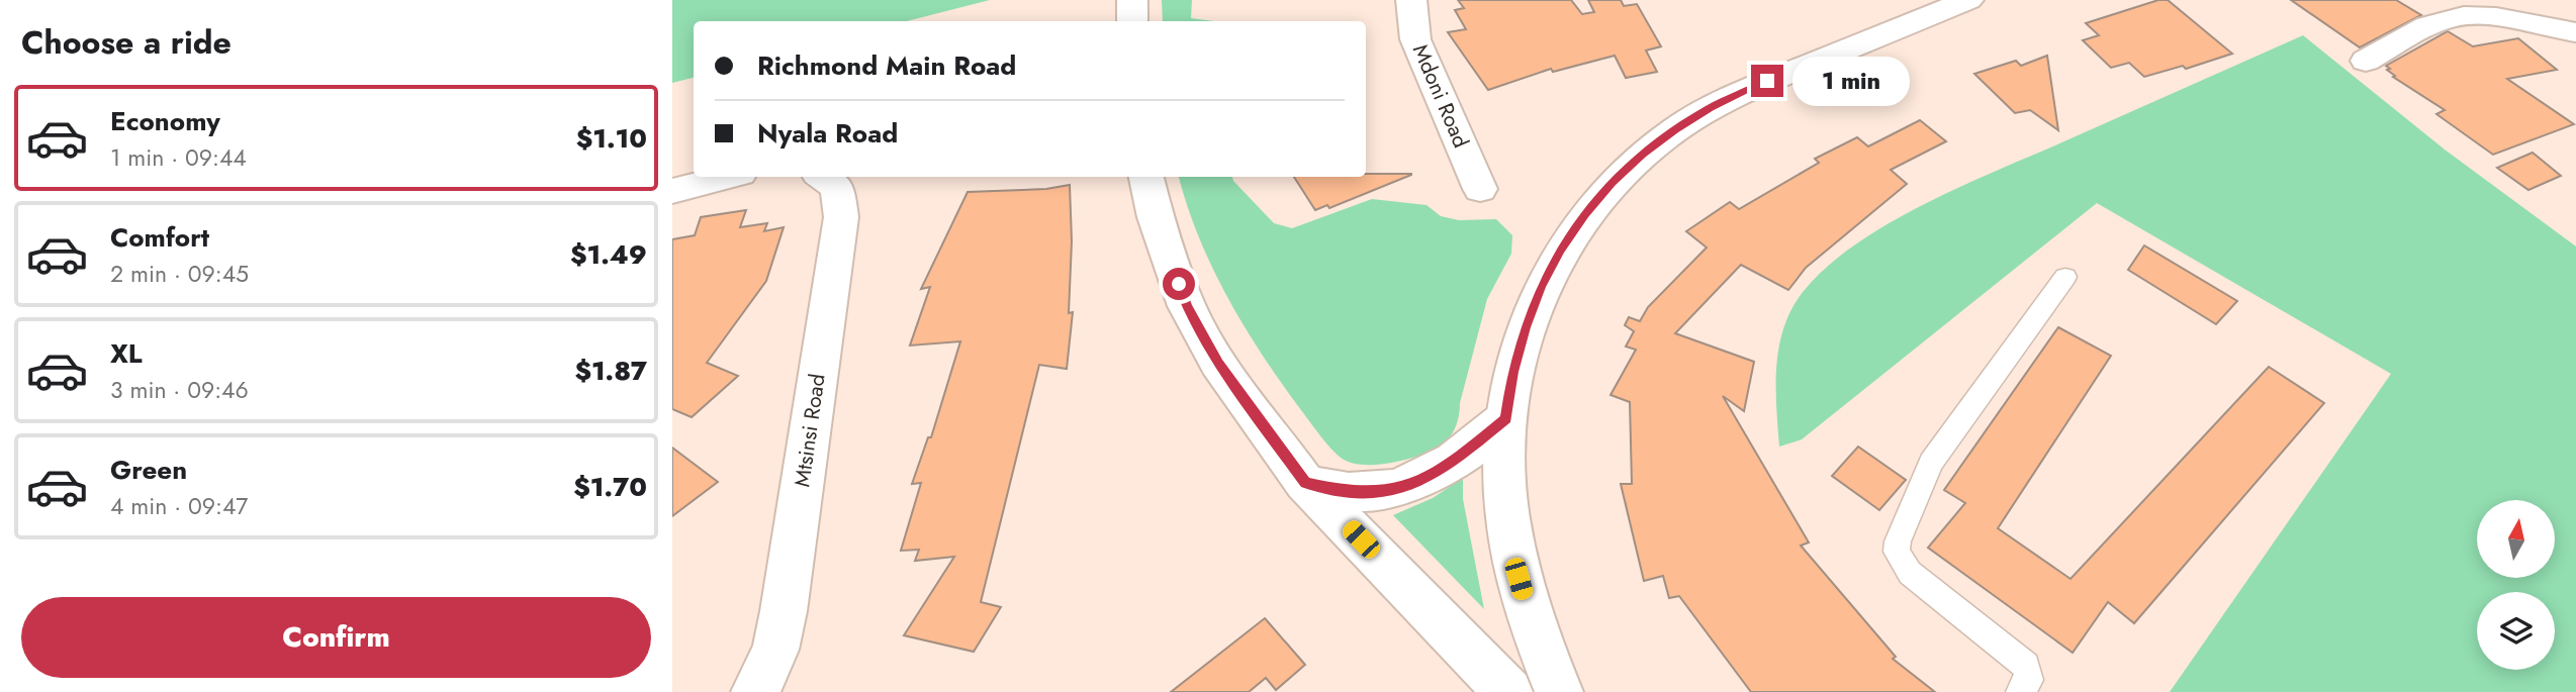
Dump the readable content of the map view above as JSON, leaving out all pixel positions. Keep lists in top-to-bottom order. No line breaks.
{"streets":{"street":["Mdoni Road","Mtsinsi Road"]},"north":"top","page":{"heading":"Choose a ride","banner":["Richmond Main Road","Nyala Road"],"bubble":"1 min","list":[{"name":"Economy","note":"1 min · 09:44","value":"$1.10"},{"name":"Comfort","note":"2 min · 09:45","value":"$1.49"},{"name":"XL","note":"3 min · 09:46","value":"$1.87"},{"name":"Green","note":"4 min · 09:47","value":"$1.70"}],"buttons":"Confirm"}}
